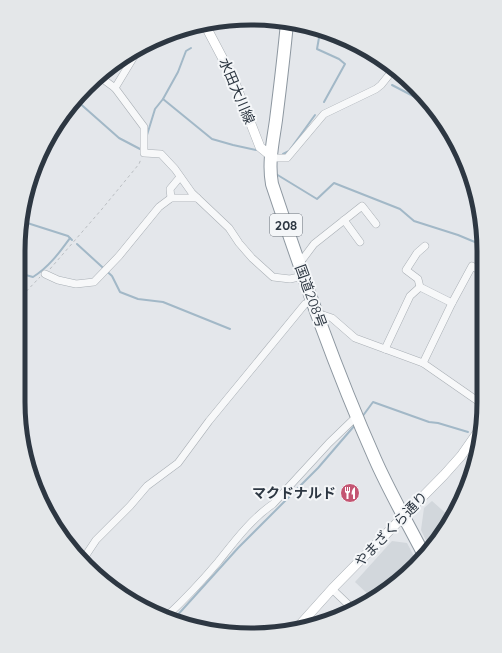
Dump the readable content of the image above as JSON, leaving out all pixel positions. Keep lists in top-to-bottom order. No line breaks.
{"streets":{"highway":["208","国道208号"],"street":["水田大川線","やまざくら通り"]},"crossings":[["水田大川線","国道208号"],["国道208号","やまざくら通り"]],"places":{"restaurant":["マクドナルド"]}}
